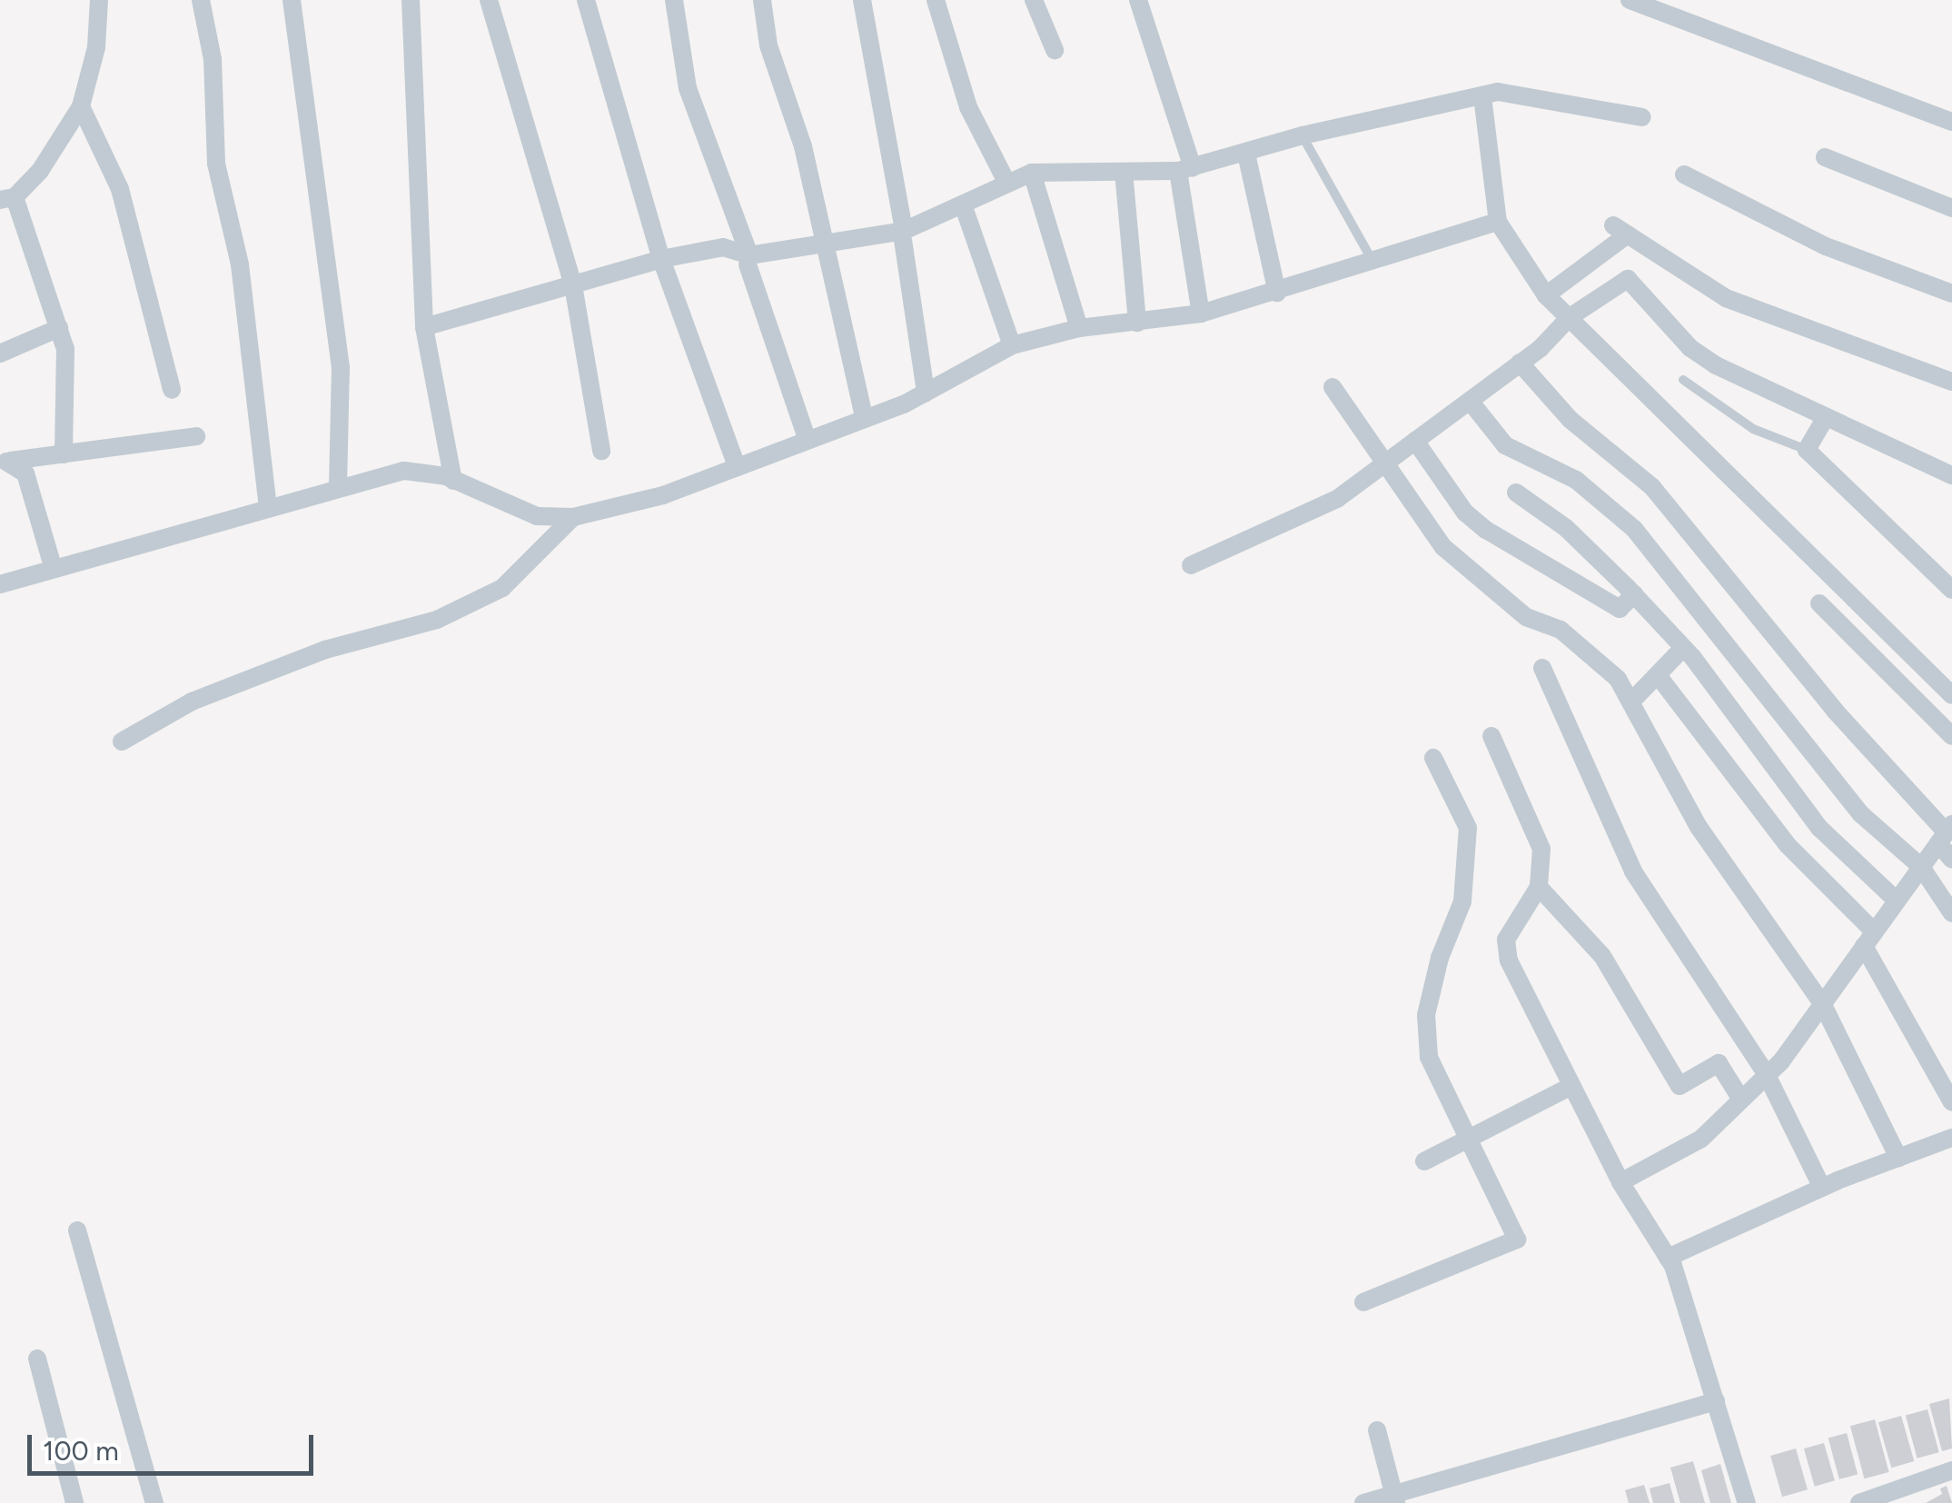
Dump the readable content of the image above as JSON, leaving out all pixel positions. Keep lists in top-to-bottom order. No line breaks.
{"scale_bar":"100 m"}
